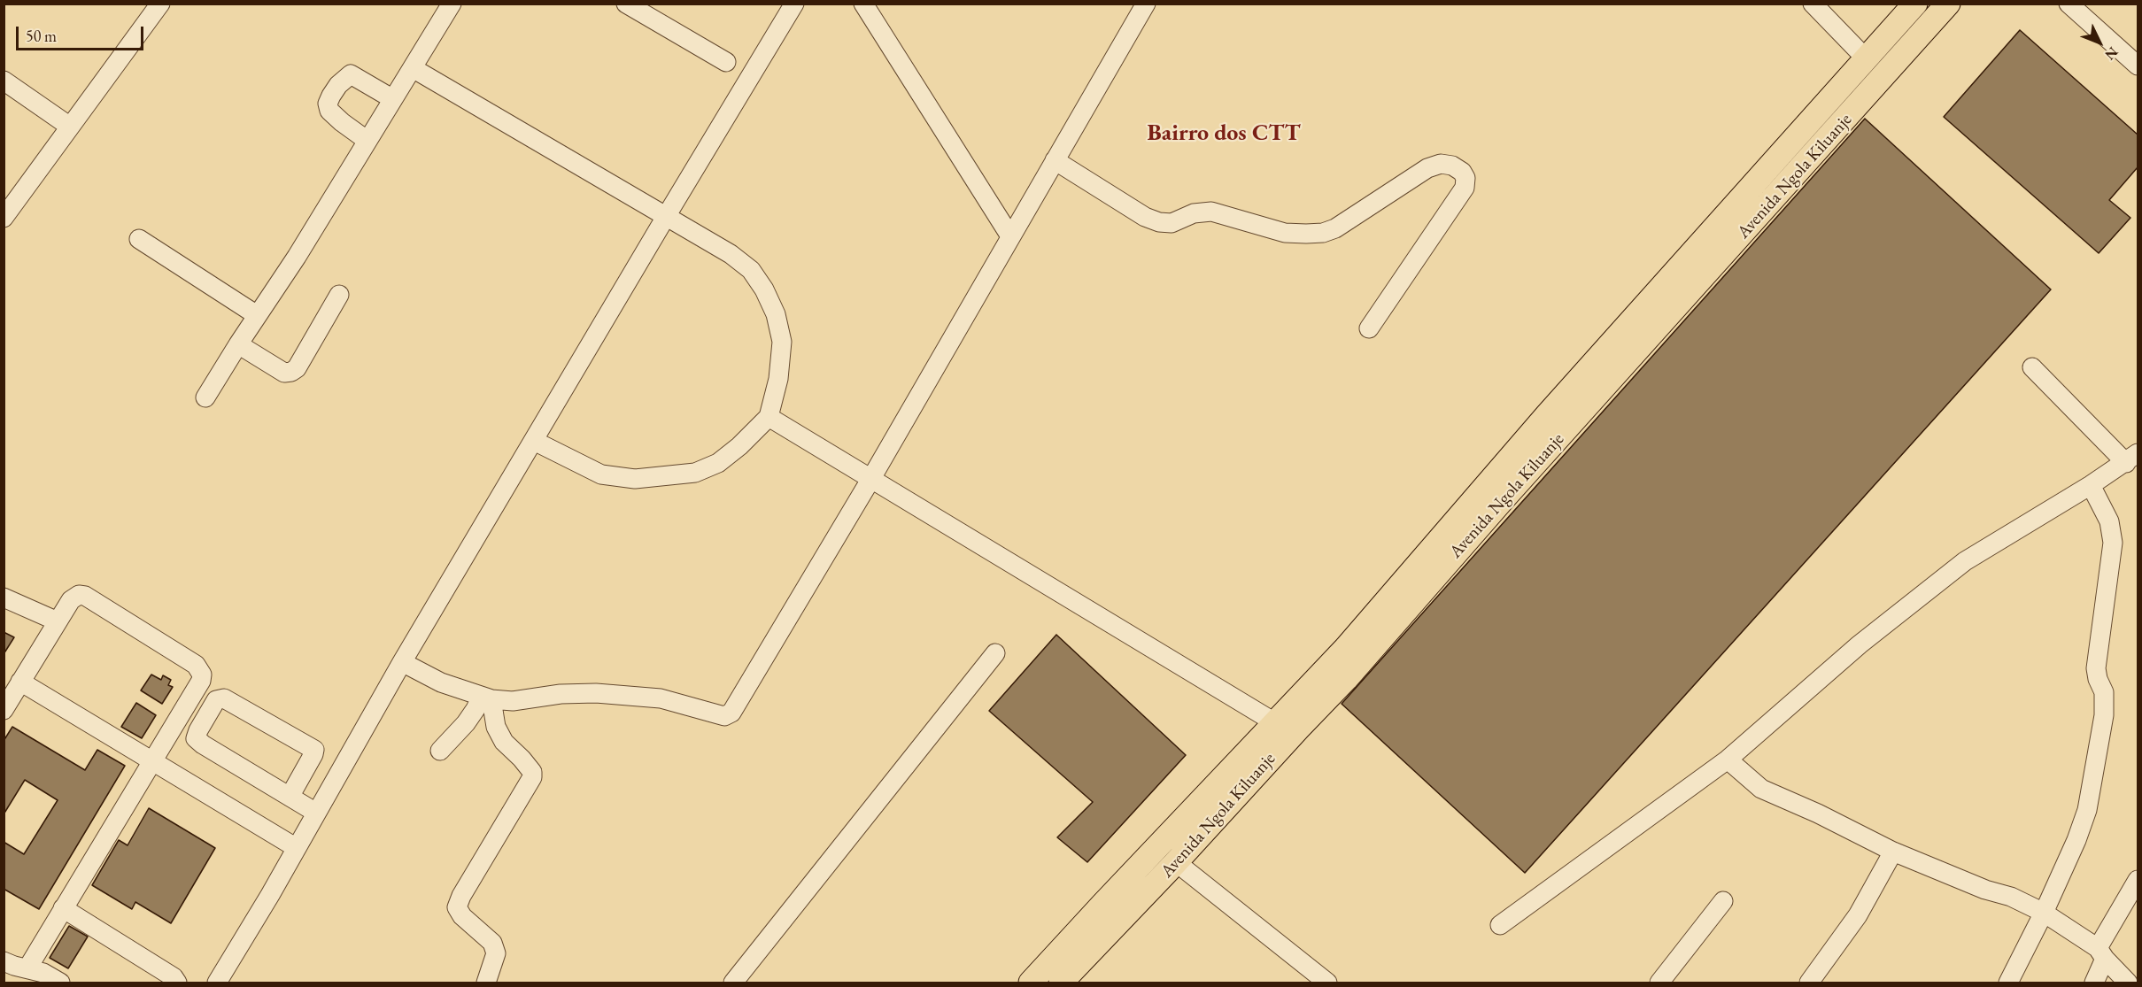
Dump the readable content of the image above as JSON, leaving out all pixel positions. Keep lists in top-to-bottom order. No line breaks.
{"streets":{"main road":["Avenida Ngola Kiluanje"]},"districts":["Bairro dos CTT"],"scale_bar":"50 m","north":"bottom right"}
